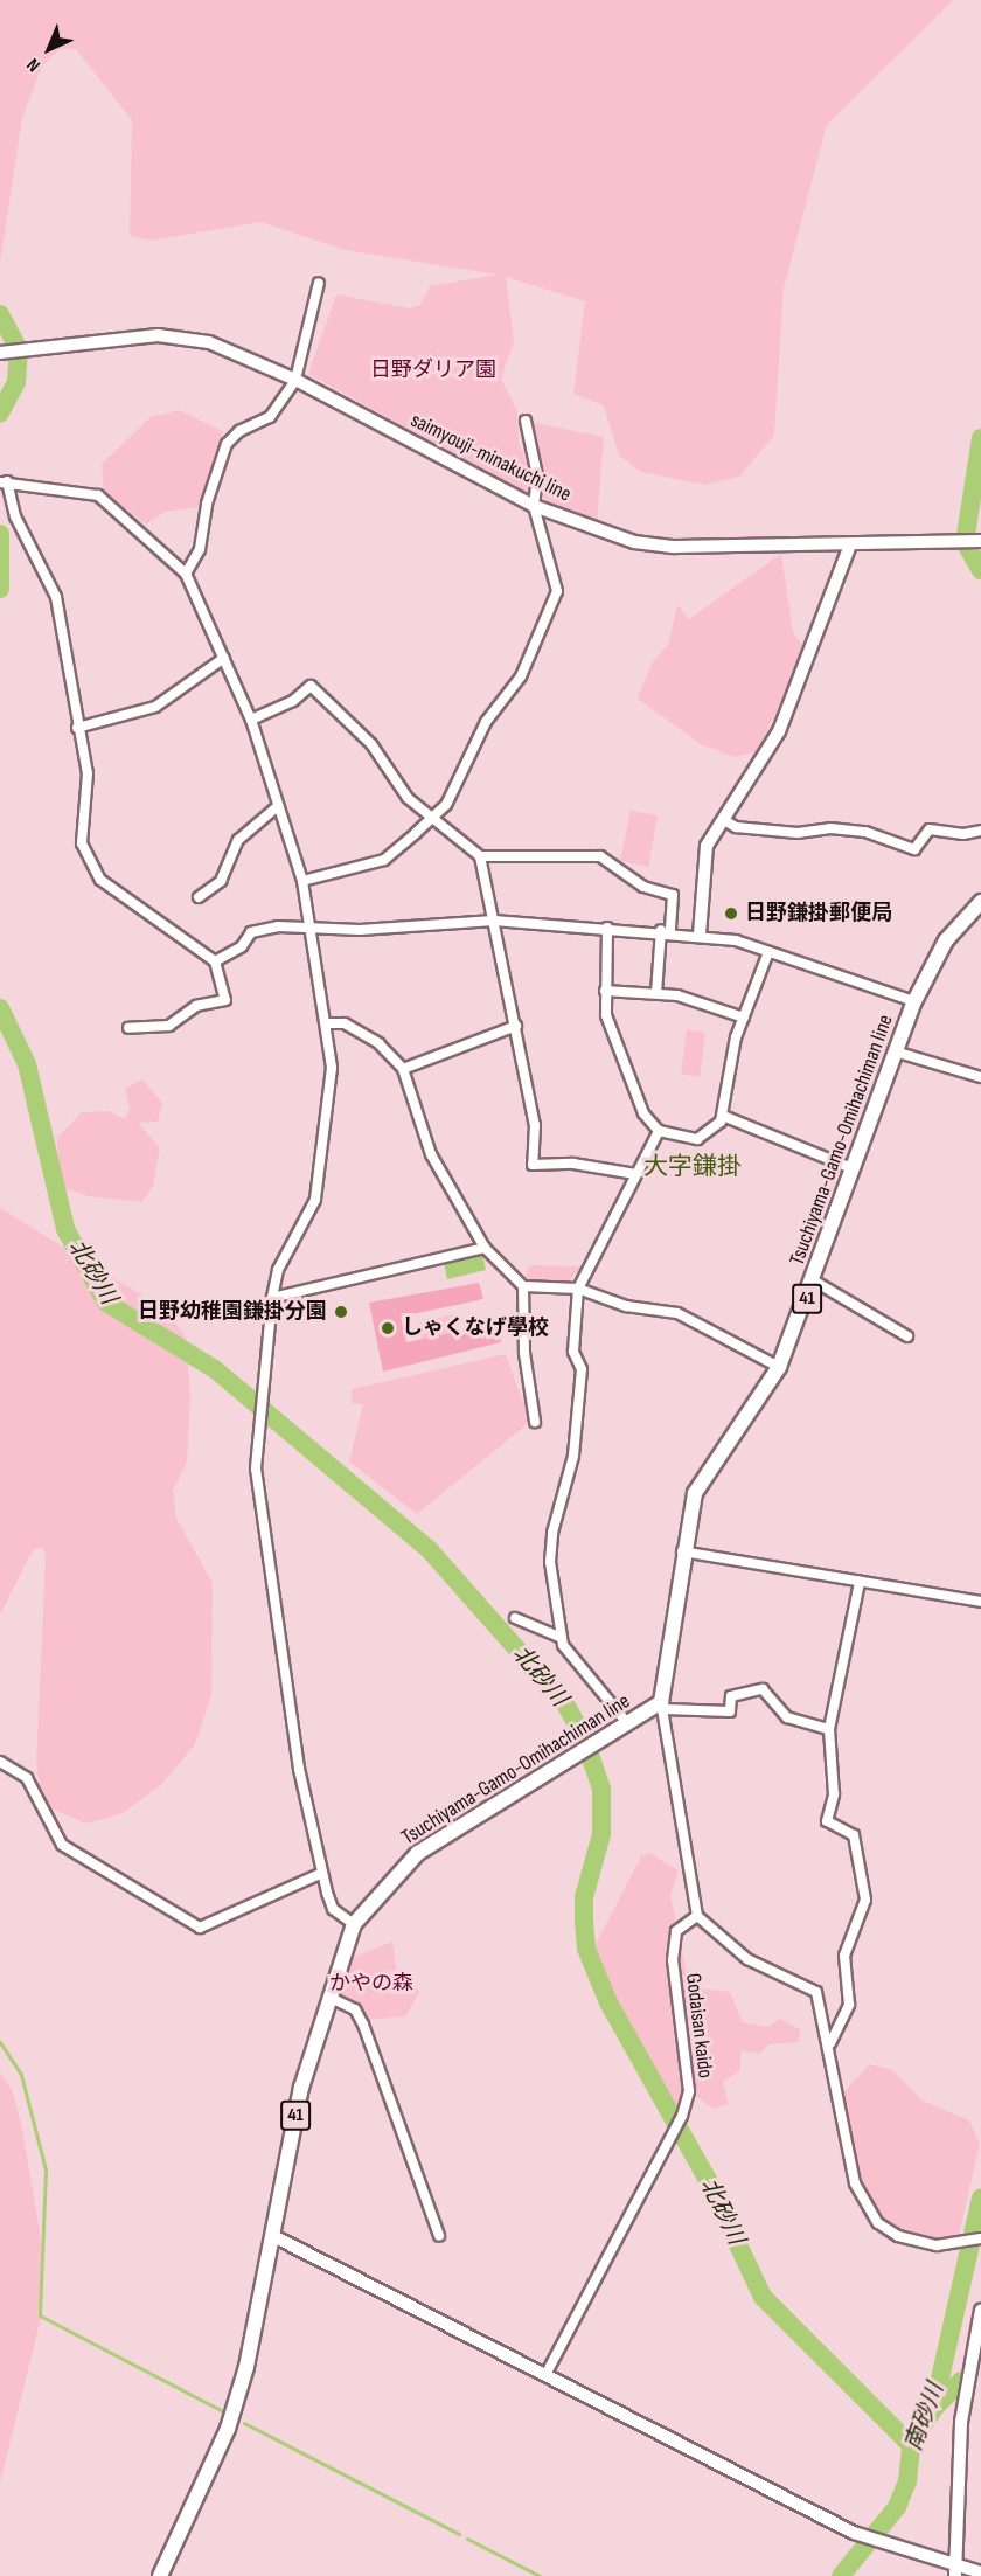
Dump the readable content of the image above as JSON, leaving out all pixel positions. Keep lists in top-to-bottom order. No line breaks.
{"streets":{"main road":["Tsuchiyama-Gamo-Omihachiman line","41"],"street":["saimyouji-minakuchi line","Godaisan kaido"]},"districts":["大字鎌掛"],"water":["北砂川","南砂川"],"parks":["日野ダリア園","かやの森"],"places":["日野鎌掛郵便局","日野幼稚園鎌掛分園","しゃくなげ學校"],"north":"bottom left"}
